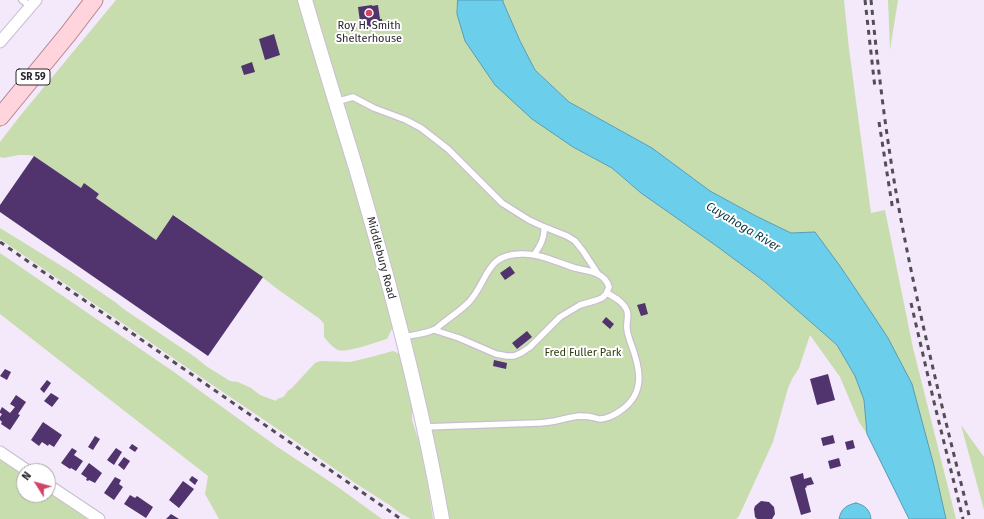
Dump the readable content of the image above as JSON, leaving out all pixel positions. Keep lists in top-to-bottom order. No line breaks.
{"streets":{"main road":["SR 59"],"street":["Middlebury Road"]},"water":["Cuyahoga River"],"parks":["Fred Fuller Park"],"places":["Roy H. Smith Shelterhouse"],"north":"top left"}
